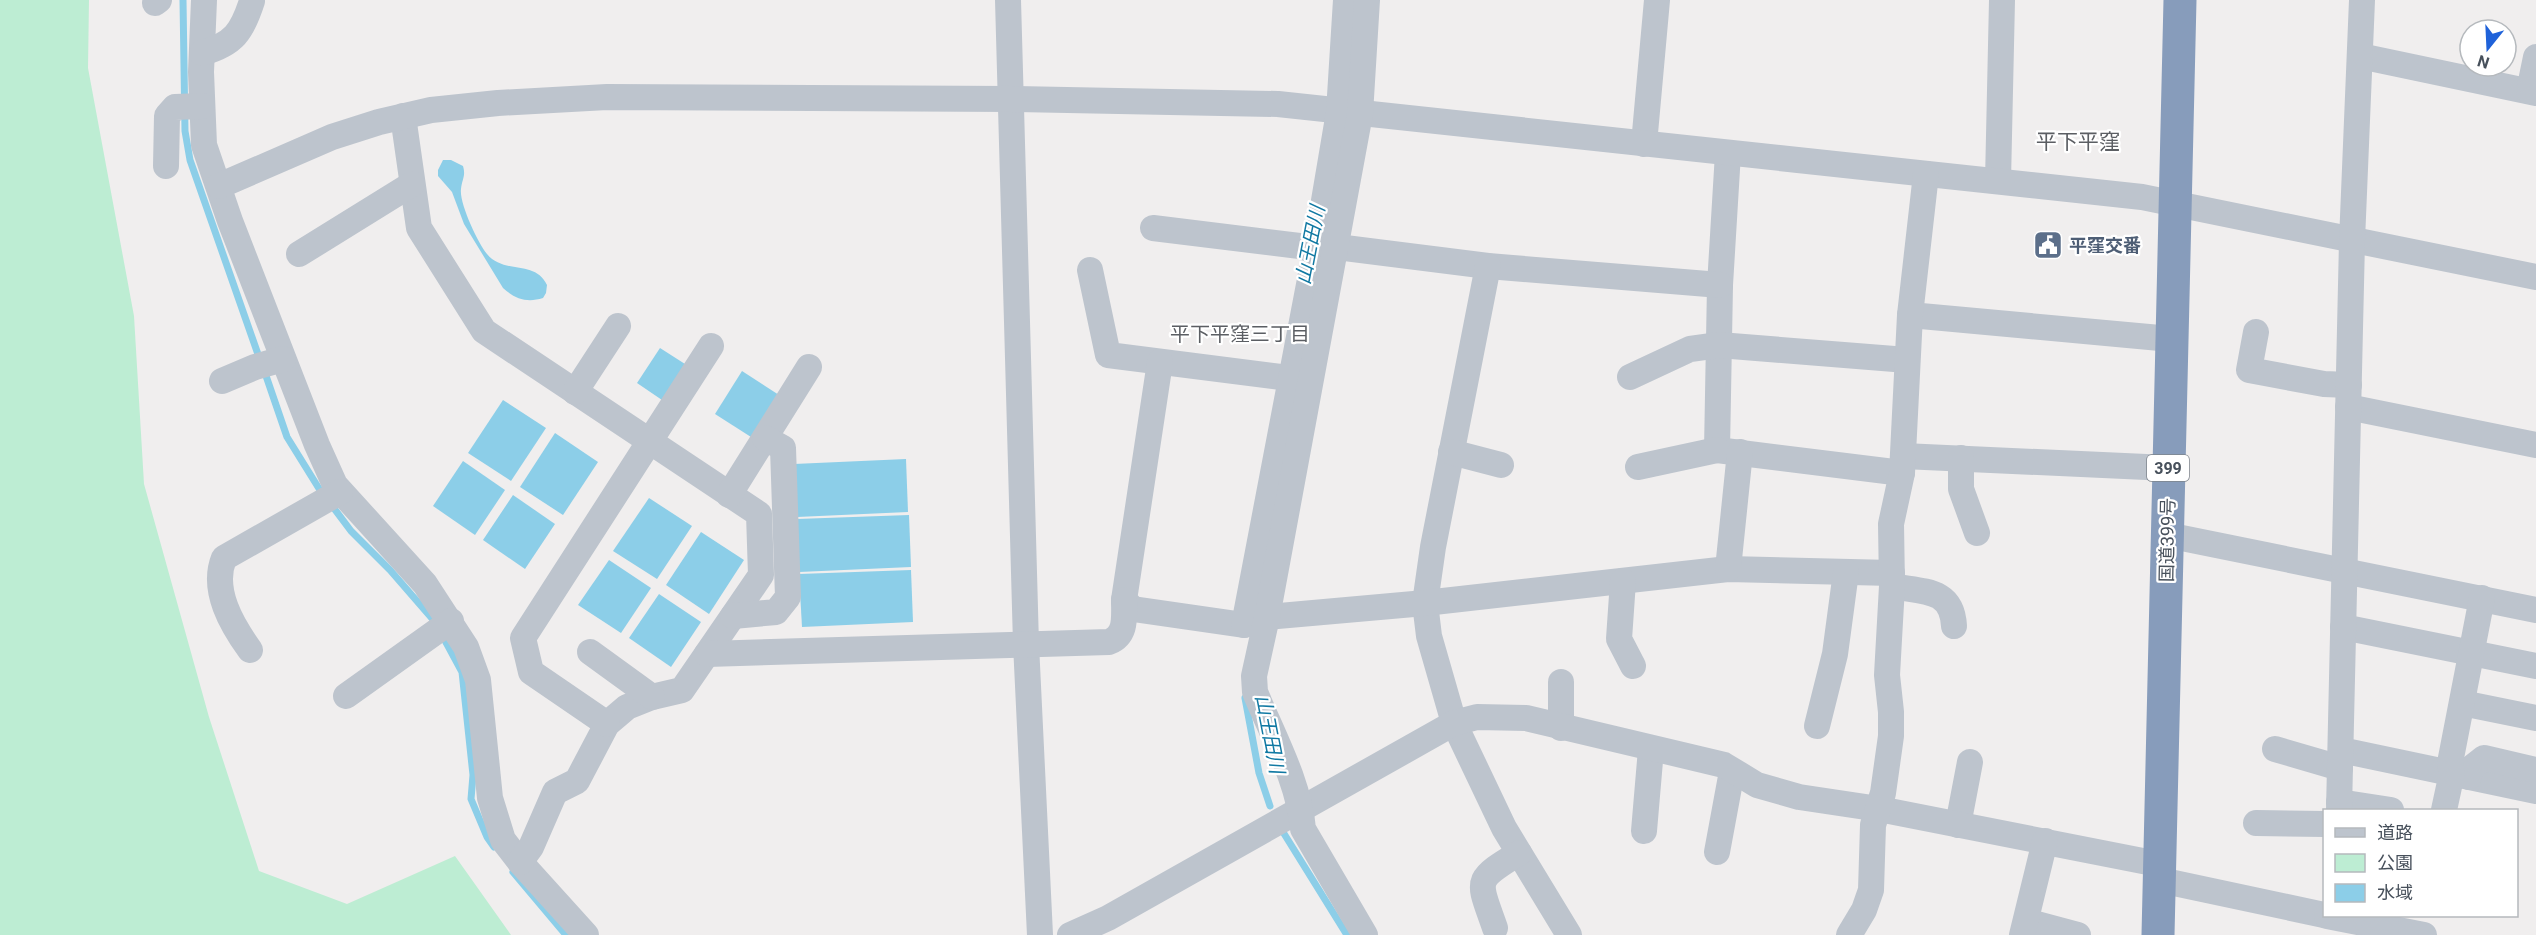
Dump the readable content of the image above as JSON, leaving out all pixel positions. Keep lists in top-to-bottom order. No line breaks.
{"streets":{"highway":["399","国道399号"]},"districts":["平下平窪","平下平窪三丁目"],"water":["山王田川"],"places":{"public building":["平窪交番"]},"legend":["道路","公園","水域"],"north":"bottom"}
